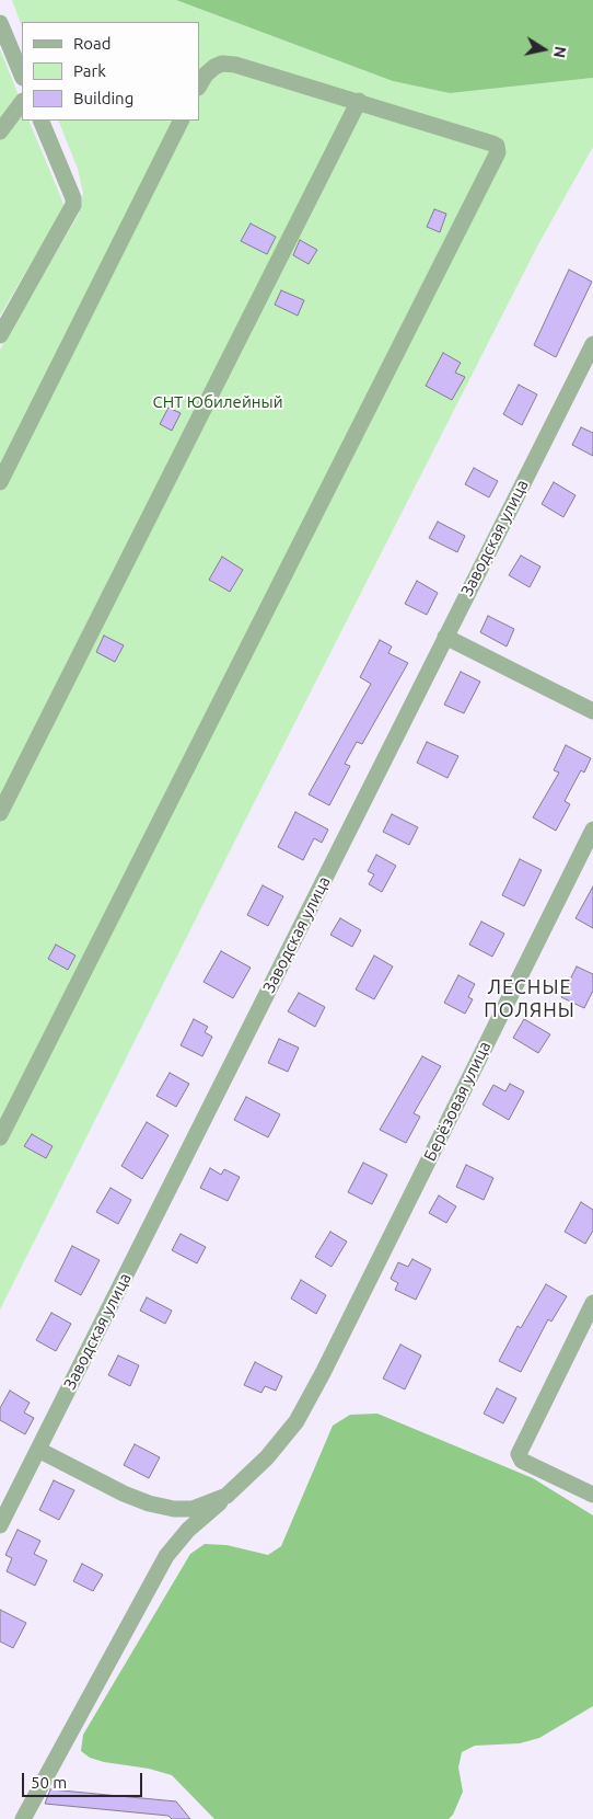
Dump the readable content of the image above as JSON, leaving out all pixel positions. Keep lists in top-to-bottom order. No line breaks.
{"streets":{"street":["Заводская улица","Берёзовая улица"]},"districts":["ЛЕСНЫЕ ПОЛЯНЫ"],"parks":["СНТ Юбилейный"],"legend":["Road","Park","Building"],"scale_bar":"50 m","north":"right"}
